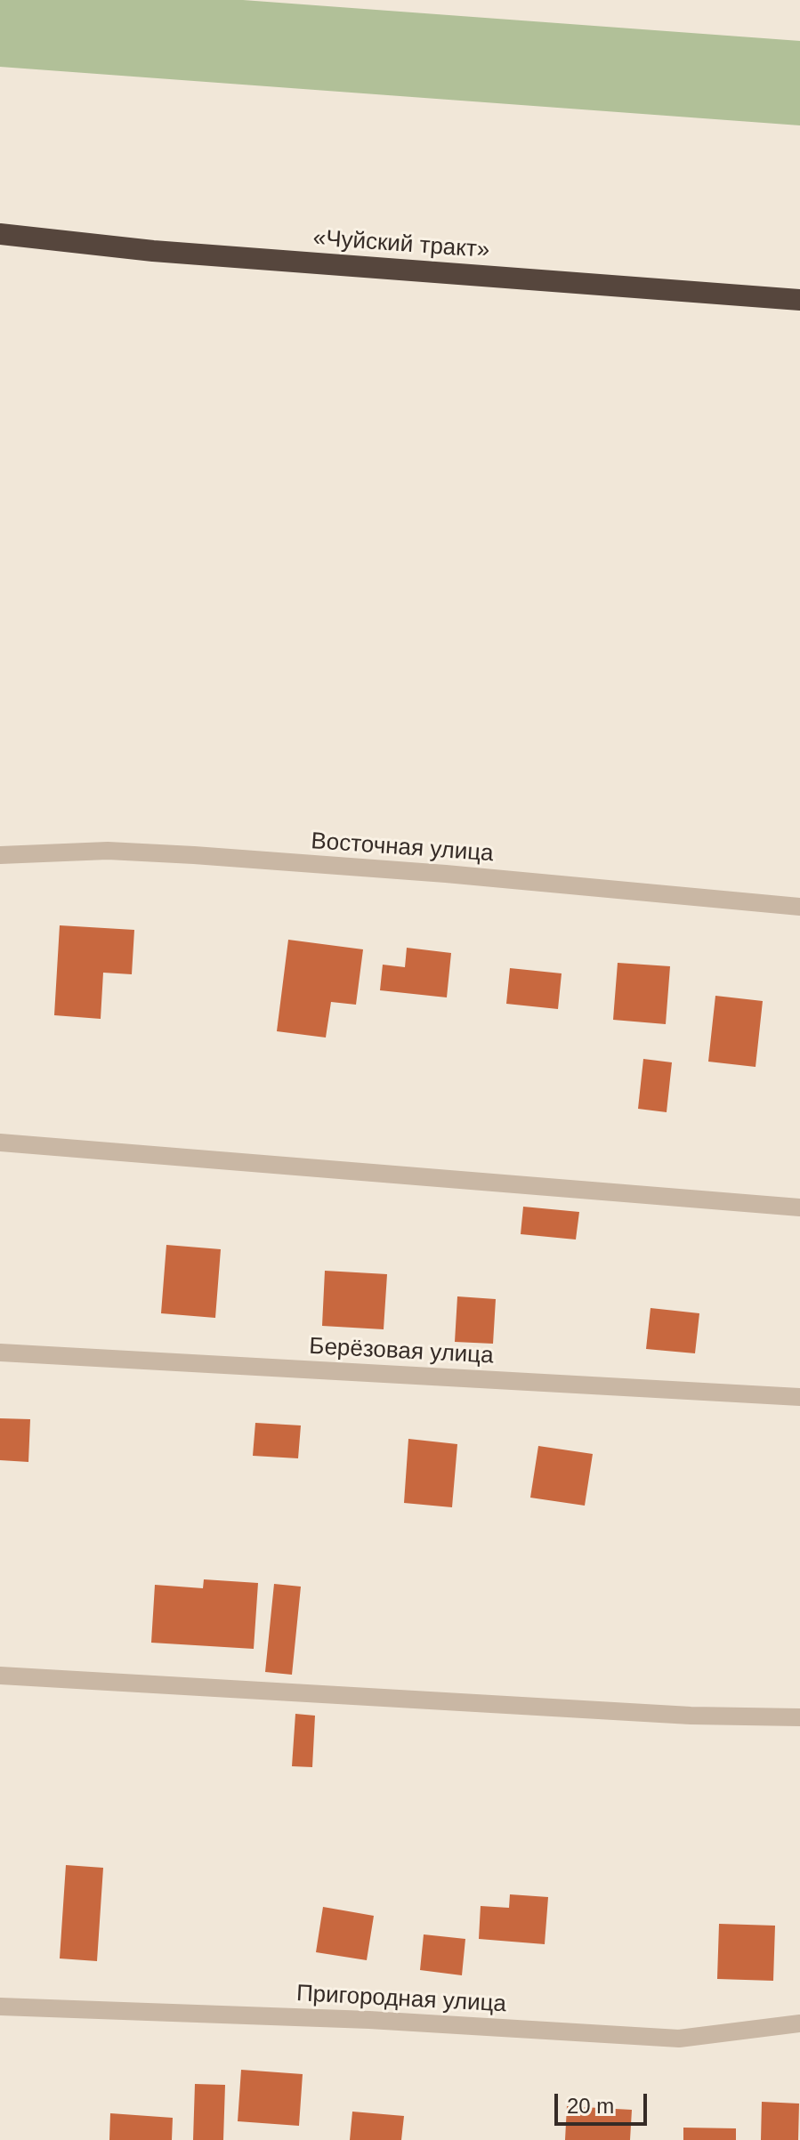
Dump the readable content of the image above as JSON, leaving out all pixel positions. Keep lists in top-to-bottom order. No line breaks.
{"streets":{"highway":["«Чуйский тракт»"],"street":["Восточная улица","Берёзовая улица","Пригородная улица"]},"scale_bar":"20 m"}
